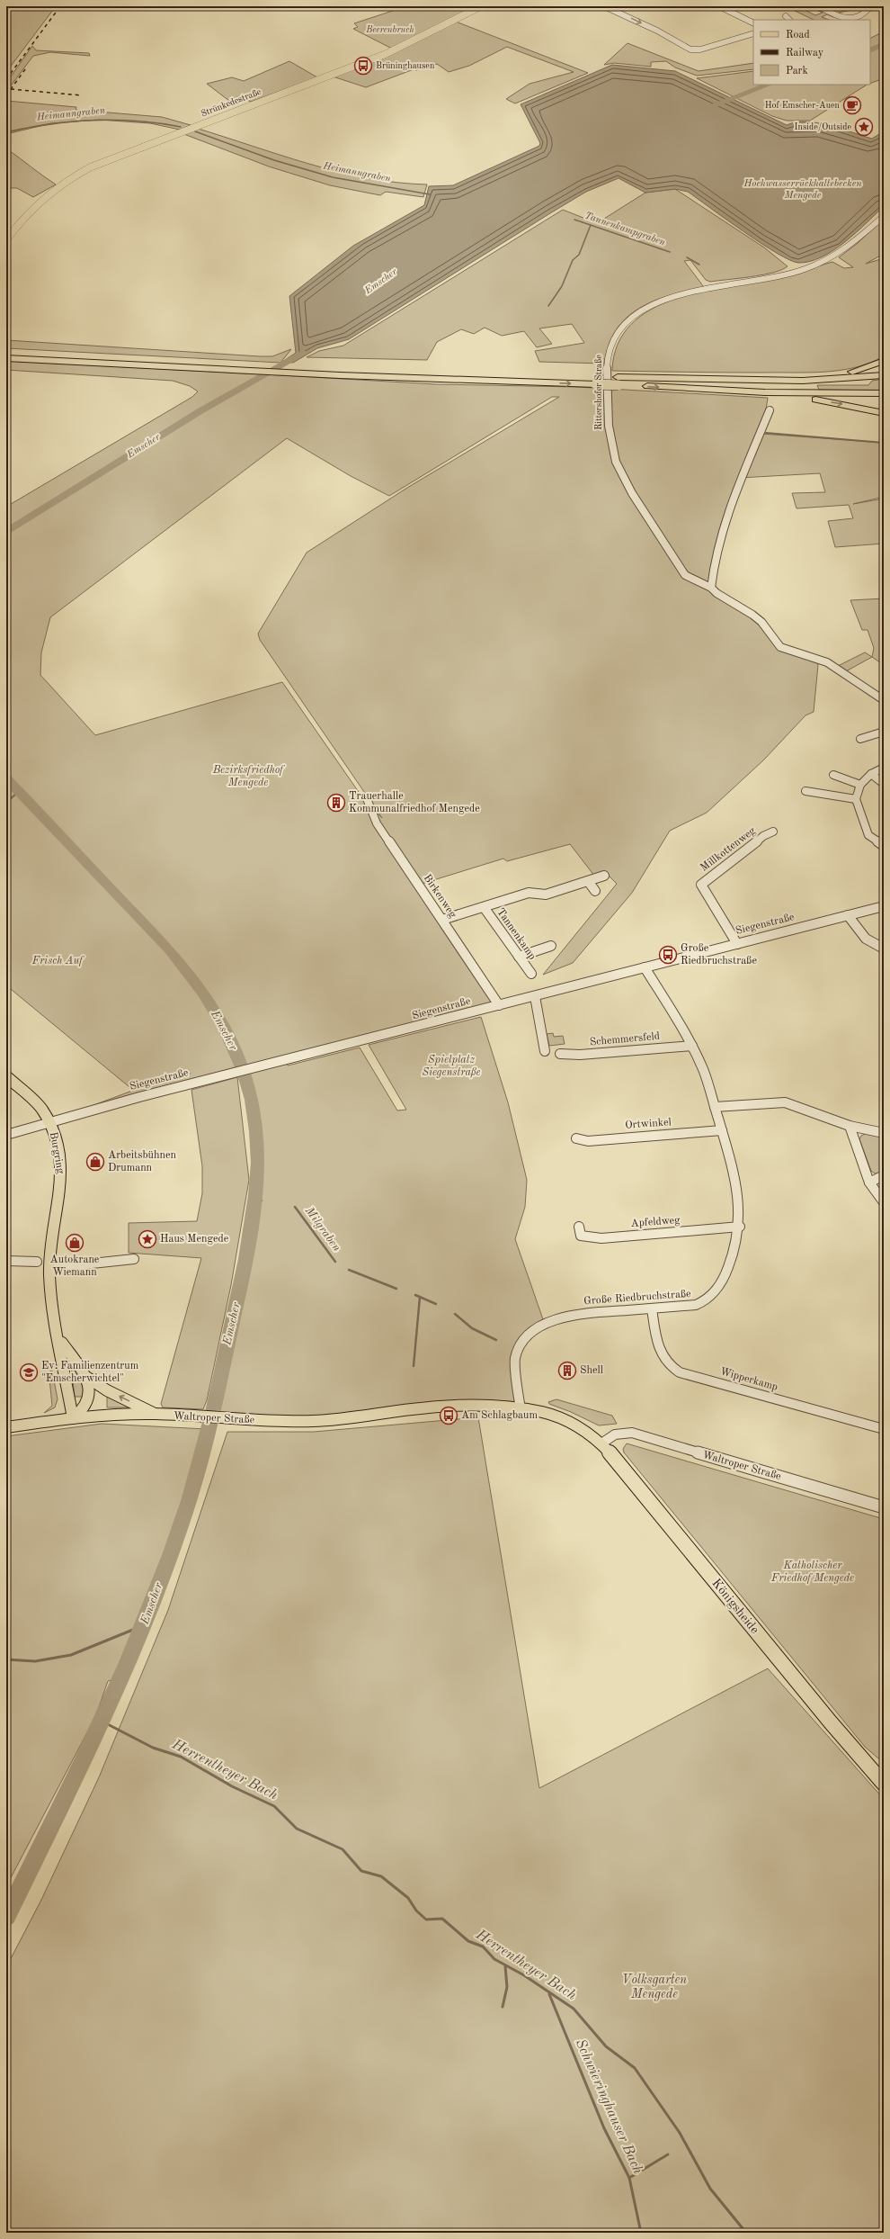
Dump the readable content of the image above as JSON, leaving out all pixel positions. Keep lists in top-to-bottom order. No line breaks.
{"streets":{"main road":["Strünkedestraße","Burgring","Waltroper Straße","Königsheide"],"street":["Rittershofer Straße","Millkottenweg","Birkenweg","Siegenstraße","Tannenkamp","Schemmersfeld","Ortwinkel","Apfeldweg","Große Riedbruchstraße","Wipperkamp"]},"crossings":[["Millkottenweg","Siegenstraße"],["Birkenweg","Siegenstraße"],["Birkenweg","Tannenkamp"],["Siegenstraße","Burgring"],["Siegenstraße","Große Riedbruchstraße"],["Schemmersfeld","Große Riedbruchstraße"],["Ortwinkel","Große Riedbruchstraße"],["Apfeldweg","Große Riedbruchstraße"],["Große Riedbruchstraße","Wipperkamp"],["Große Riedbruchstraße","Waltroper Straße"],["Waltroper Straße","Königsheide"]],"water":["Heimanngraben","Hochwasserrückhaltebecken Mengede","Tannenkampgraben","Emscher","Milgraben","Herrentheyer Bach","Schwieringhauser Bach"],"parks":["Beerenbruch","Bezirksfriedhof Mengede","Frisch Auf","Spielplatz Siegenstraße","Katholischer Friedhof Mengede","Volksgarten Mengede"],"places":{"bus stop":["Brüninghausen","Große Riedbruchstraße","Am Schlagbaum"],"cafe":["Hof Emscher-Auen"],"place":["Inside/Outside","Haus Mengede"],"building":["Trauerhalle Kommunalfriedhof Mengede","Shell"],"shop":["Arbeitsbühnen Drumann","Autokrane Wiemann"],"school or university":["Ev. Familienzentrum \"Emscherwichtel\""]},"legend":["Road","Railway","Park"]}
